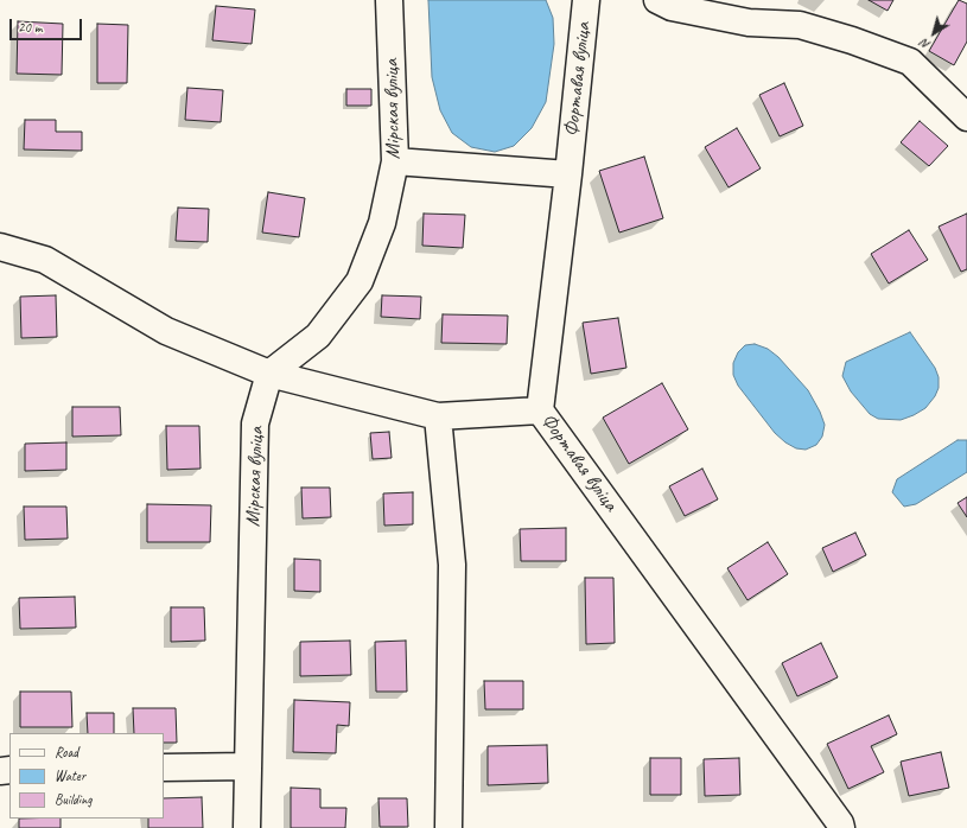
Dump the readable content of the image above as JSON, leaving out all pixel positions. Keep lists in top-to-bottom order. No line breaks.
{"streets":{"street":["Фортавая вуліца","Мірская вуліца"]},"legend":["Road","Water","Building"],"scale_bar":"20 m","north":"bottom left"}
